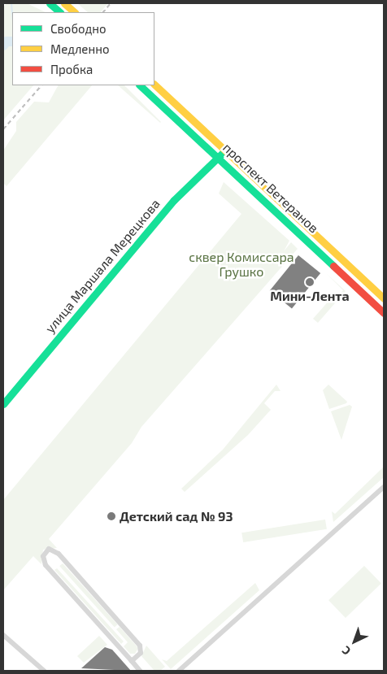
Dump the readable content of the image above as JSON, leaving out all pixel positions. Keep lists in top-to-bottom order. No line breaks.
{"streets":{"main road":["проспект Ветеранов","улица Маршала Мерецкова"]},"crossings":[["проспект Ветеранов","улица Маршала Мерецкова"]],"parks":["сквер Комиссара Грушко"],"places":["Мини-Лента","Детский сад № 93"],"legend":["Свободно","Медленно","Пробка"],"north":"bottom left"}
